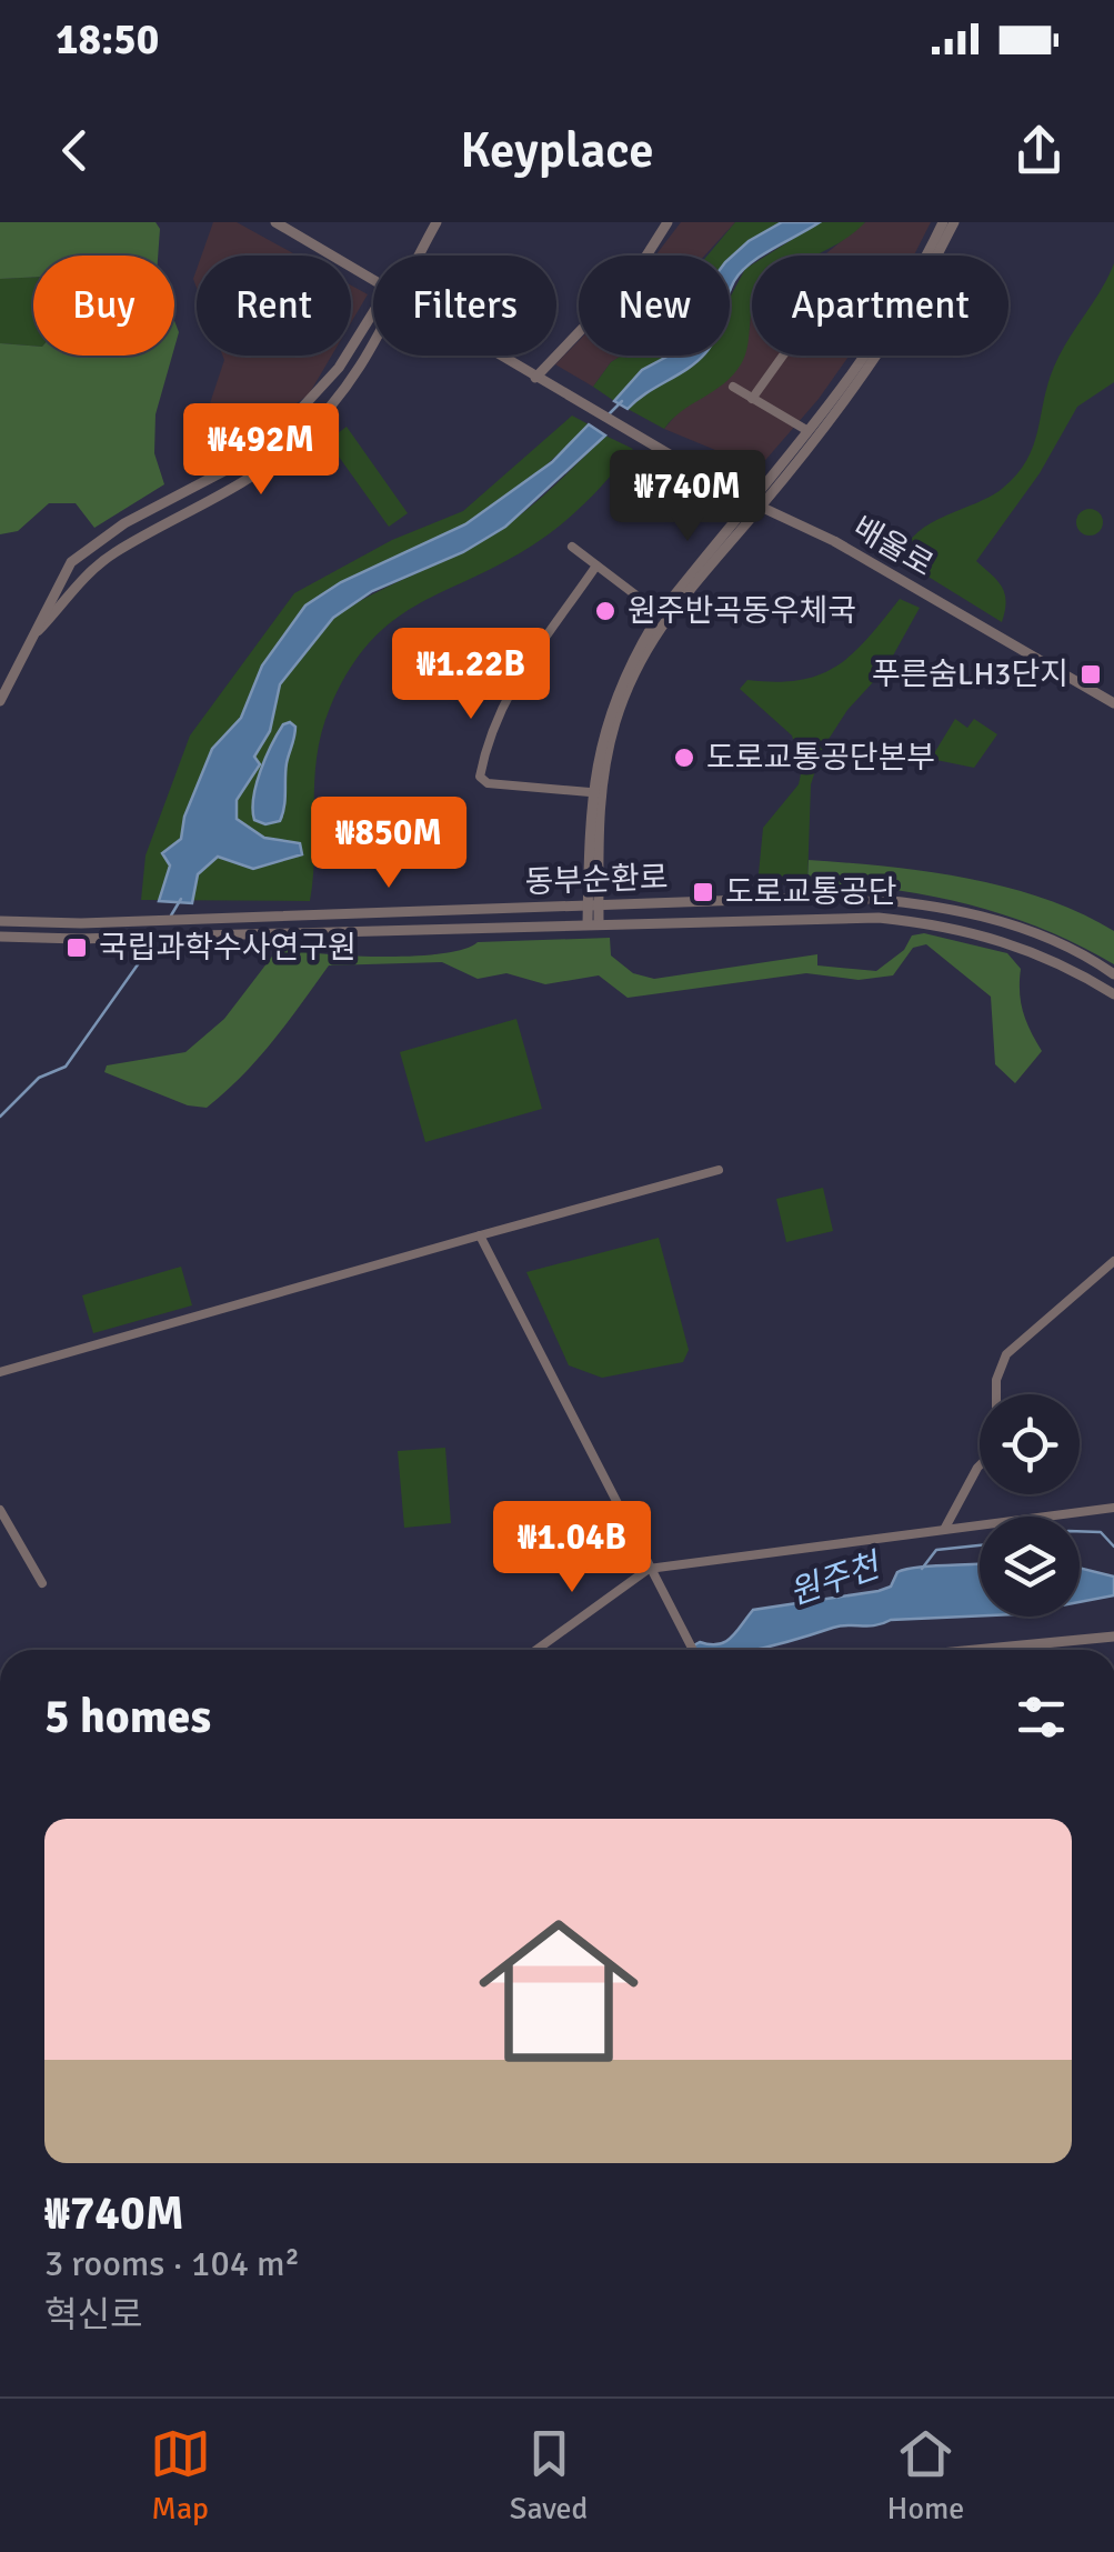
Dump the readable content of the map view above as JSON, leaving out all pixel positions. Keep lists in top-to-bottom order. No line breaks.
{"streets":{"street":["배울로","동부순환로"]},"water":["원주천"],"places":{"other":["원주반곡동우체국","도로교통공단본부"],"transit":["푸른숨LH3단지","도로교통공단","국립과학수사연구원"]},"page":{"status":"18:50","header":"Keyplace","chip":["Buy","Rent","Filters","New","Apartment"],"price":["₩492M","₩740M","₩1.22B","₩850M","₩1.04B"],"heading":"5 homes","list":[{"name":"₩740M","note":"3 rooms · 104 m² · 혁신로"}],"tabs":["Map","Saved","Home"]}}
